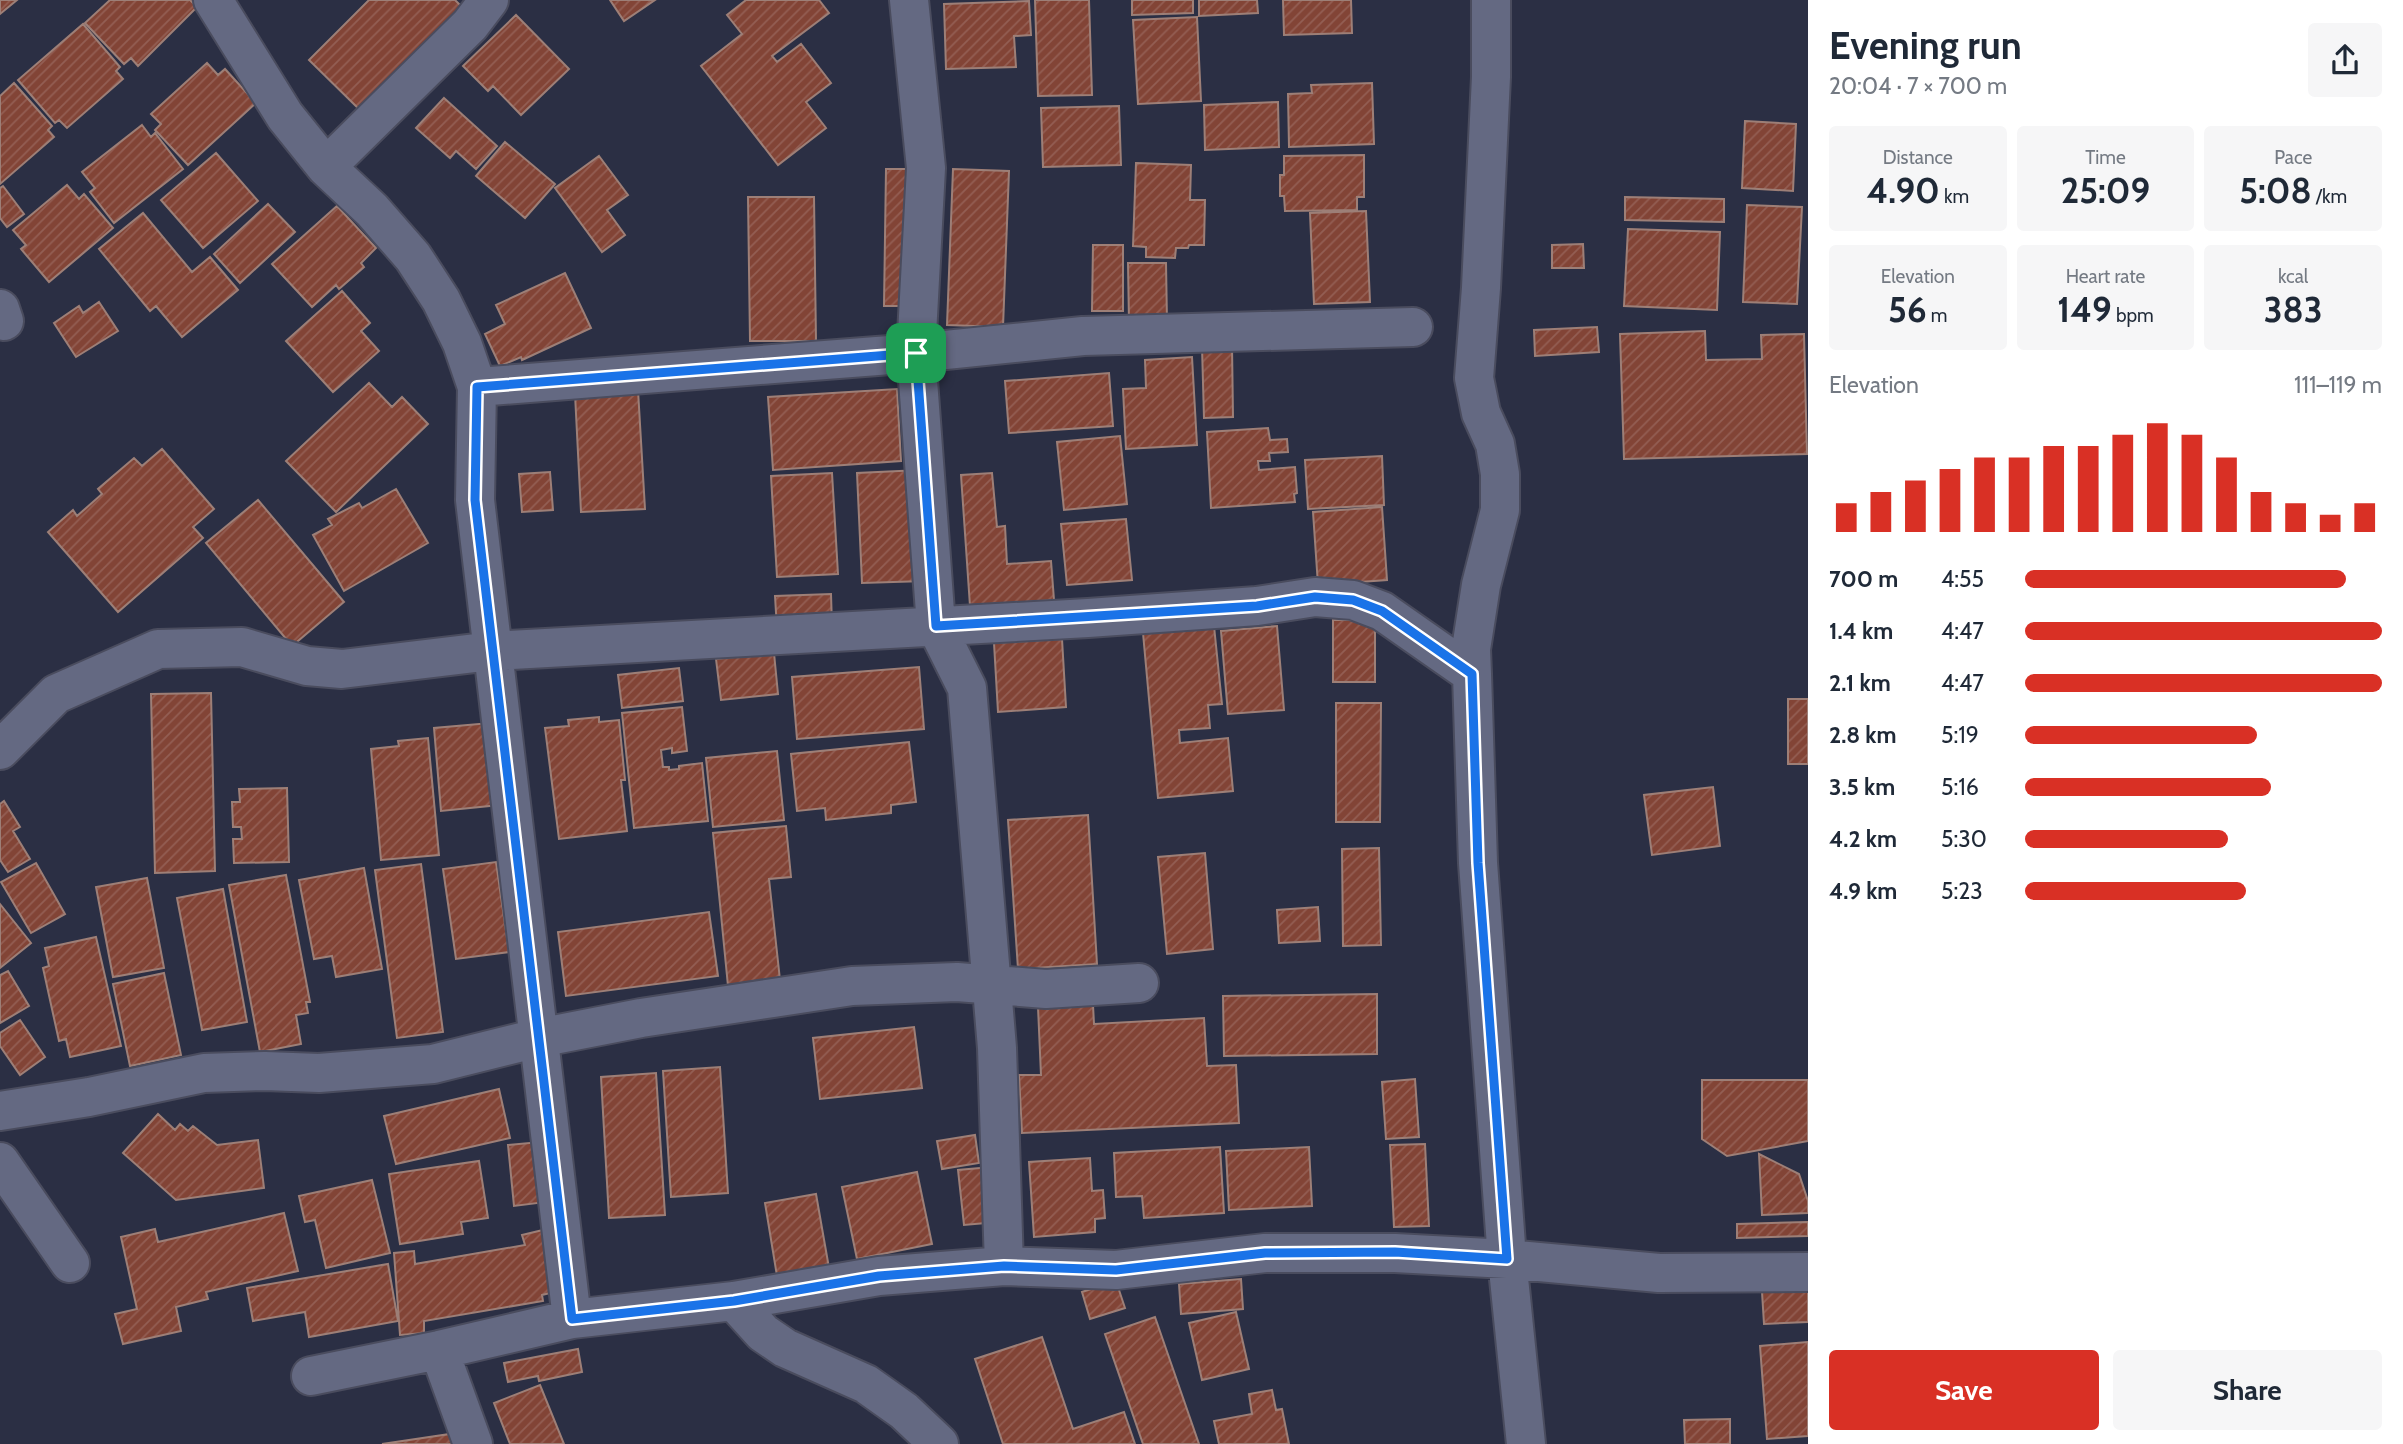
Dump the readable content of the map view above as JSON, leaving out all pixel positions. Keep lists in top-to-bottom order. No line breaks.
{"page":{"heading":["Evening run","20:04 · 7 × 700 m"],"stats":[["Distance","4.90 km"],["Time","25:09"],["Pace","5:08 /km"],["Elevation","56 m"],["Heart rate","149 bpm"],["kcal","383"]],"chart":["Elevation","111–119 m"],"list":[{"name":"700 m","note":"4:55"},{"name":"1.4 km","note":"4:47"},{"name":"2.1 km","note":"4:47"},{"name":"2.8 km","note":"5:19"},{"name":"3.5 km","note":"5:16"},{"name":"4.2 km","note":"5:30"},{"name":"4.9 km","note":"5:23"}],"buttons":["Save","Share"]}}
